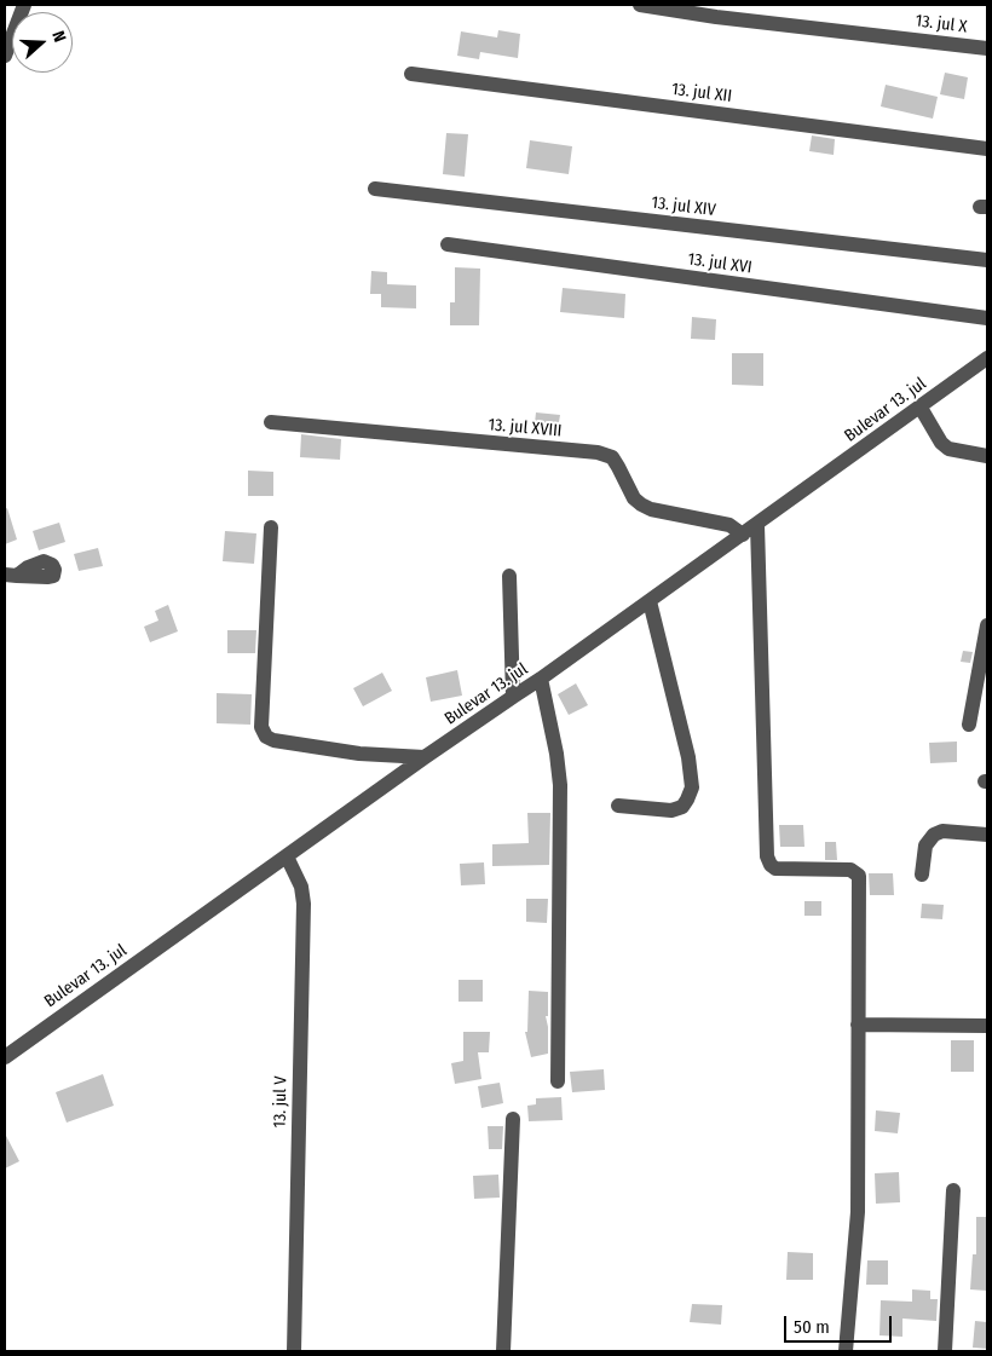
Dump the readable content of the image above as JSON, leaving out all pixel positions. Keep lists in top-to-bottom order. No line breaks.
{"streets":{"street":["13. jul X","13. jul XII","13. jul XIV","13. jul XVI","Bulevar 13. jul","13. jul XVIII","13. jul V"]},"crossings":[["Bulevar 13. jul","13. jul XVIII"],["Bulevar 13. jul","13. jul V"]],"scale_bar":"50 m","north":"right"}
